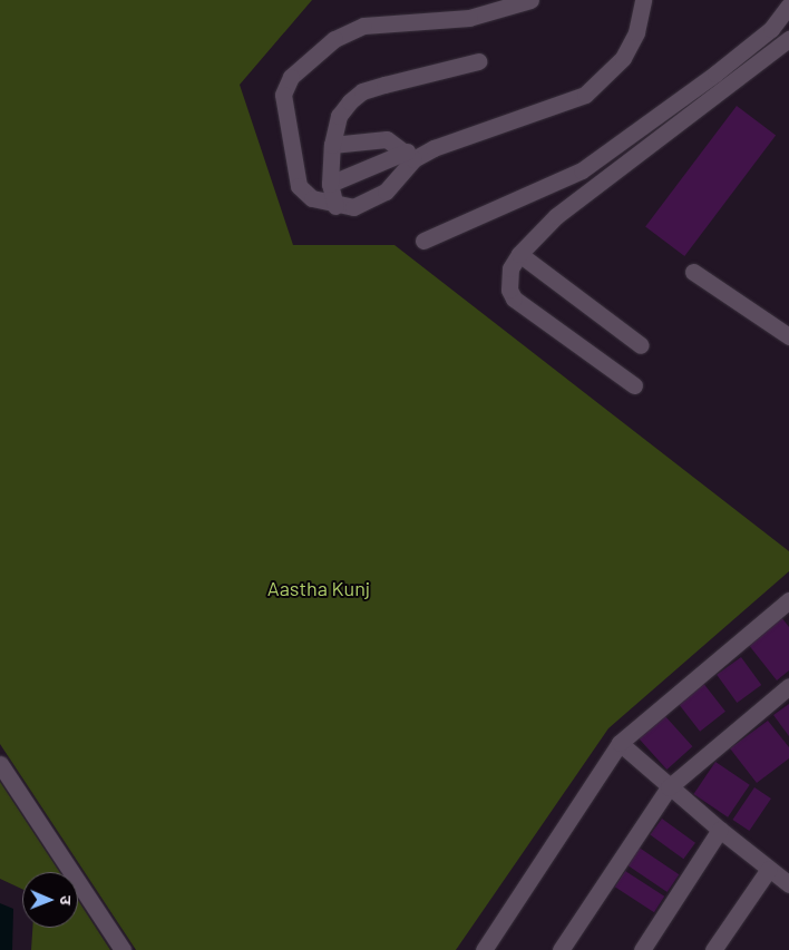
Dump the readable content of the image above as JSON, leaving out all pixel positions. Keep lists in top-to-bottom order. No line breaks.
{"parks":["Aastha Kunj"],"north":"right"}
